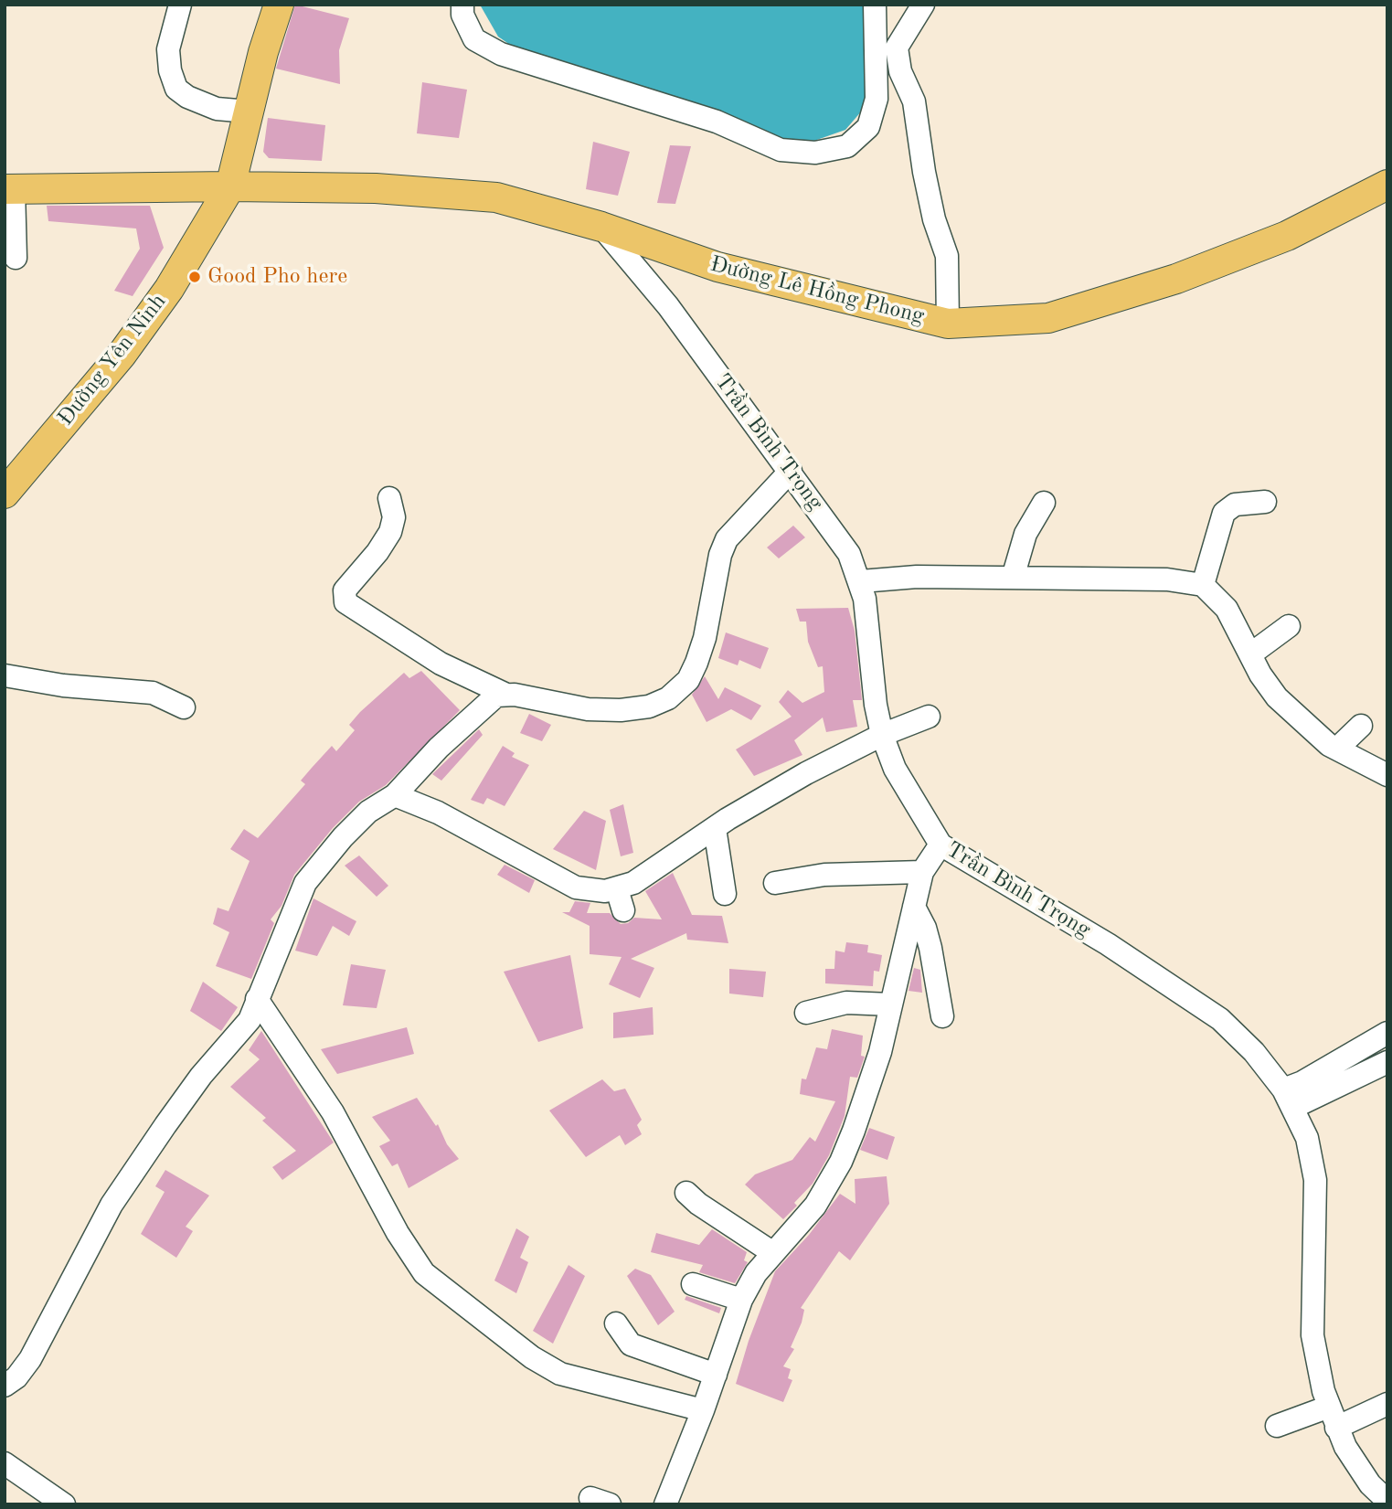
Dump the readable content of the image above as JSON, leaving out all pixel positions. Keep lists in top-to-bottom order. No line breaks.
{"streets":{"main road":["Đường Lê Hồng Phong","Đường Yên Ninh"],"street":["Trần Bình Trọng"]},"crossings":[["Đường Lê Hồng Phong","Đường Yên Ninh"],["Đường Lê Hồng Phong","Trần Bình Trọng"]],"places":["Good Pho here"]}
